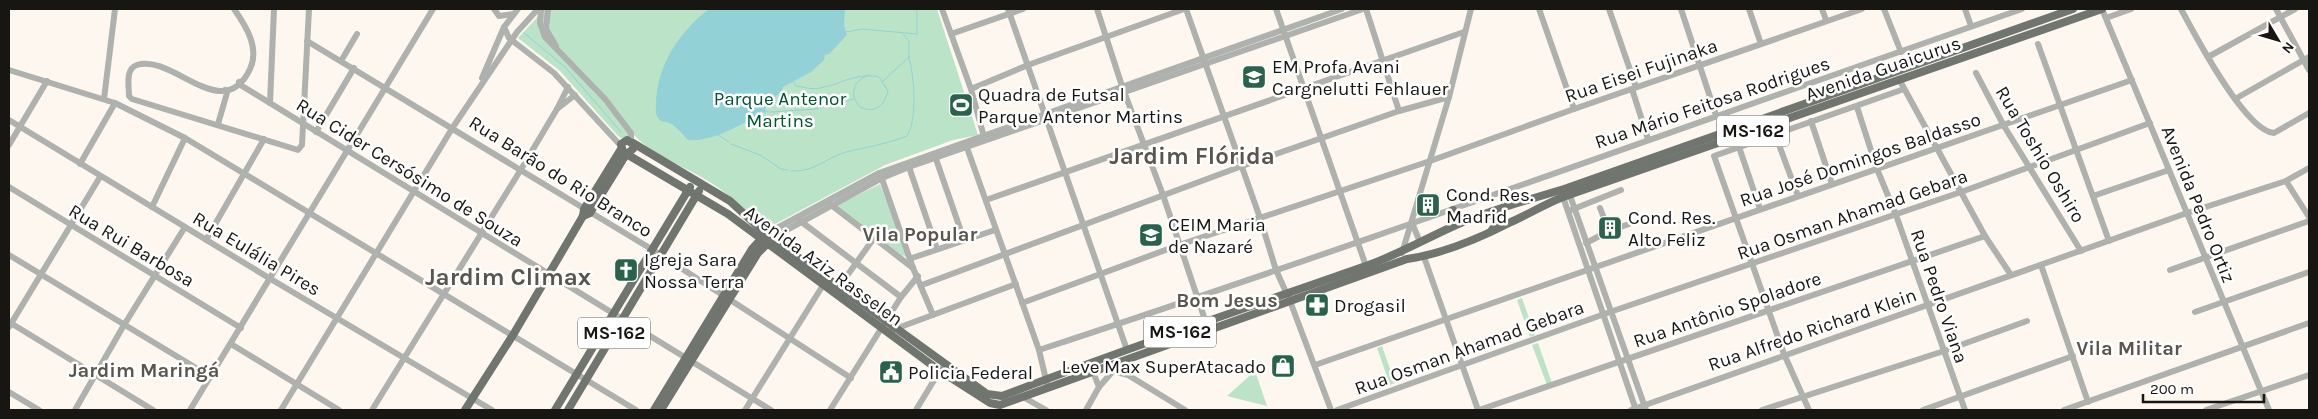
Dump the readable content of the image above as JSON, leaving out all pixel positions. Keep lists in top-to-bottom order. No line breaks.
{"streets":{"main road":["Avenida Guaicurus","MS-162","Avenida Aziz Rasselen"],"street":["Rua Eisei Fujinaka","Rua Mário Feitosa Rodrigues","Rua Toshio Oshiro","Rua José Domingos Baldasso","Rua Cider Cersósimo de Souza","Rua Barão do Rio Branco","Avenida Pedro Ortiz","Rua Osman Ahamad Gebara","Rua Rui Barbosa","Rua Eulália Pires","Rua Pedro Viana","Rua Antônio Spoladore","Rua Alfredo Richard Klein"]},"crossings":[["Avenida Guaicurus","Avenida Pedro Ortiz"],["Avenida Guaicurus","Avenida Aziz Rasselen"],["MS-162","Rua Cider Cersósimo de Souza"],["MS-162","Rua Barão do Rio Branco"],["MS-162","Avenida Aziz Rasselen"],["Rua Toshio Oshiro","Rua José Domingos Baldasso"],["Rua Toshio Oshiro","Rua Osman Ahamad Gebara"],["Rua José Domingos Baldasso","Avenida Pedro Ortiz"],["Rua José Domingos Baldasso","Rua Pedro Viana"],["Avenida Pedro Ortiz","Rua Osman Ahamad Gebara"],["Rua Osman Ahamad Gebara","Rua Pedro Viana"],["Rua Pedro Viana","Rua Antônio Spoladore"],["Rua Pedro Viana","Rua Alfredo Richard Klein"]],"districts":["Jardim Flórida","Vila Popular","Jardim Climax","Bom Jesus","Vila Militar","Jardim Maringá"],"parks":["Parque Antenor Martins"],"places":{"school or university":["EM Profª Avani Cargnelutti Fehlauer","CEIM Maria de Nazaré"],"sports":["Quadra de Futsal Parque Antenor Martins"],"building":["Cond. Res. Madrid","Cond. Res. Alto Feliz"],"church":["Igreja Sara Nossa Terra"],"pharmacy":["Drogasil"],"shop":["Leve Max SuperAtacado"],"public building":["Policia Federal"]},"scale_bar":"200 m","north":"bottom right"}
